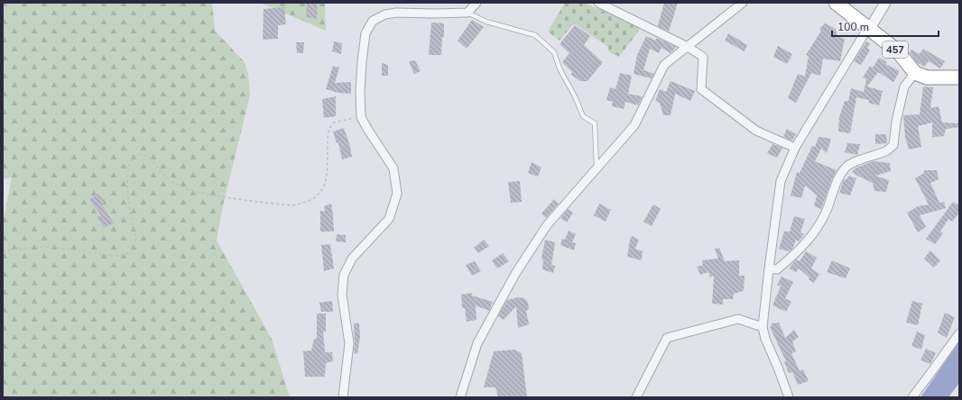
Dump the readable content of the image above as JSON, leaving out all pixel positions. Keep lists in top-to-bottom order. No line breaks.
{"streets":{"highway":["457"]},"scale_bar":"100 m"}
